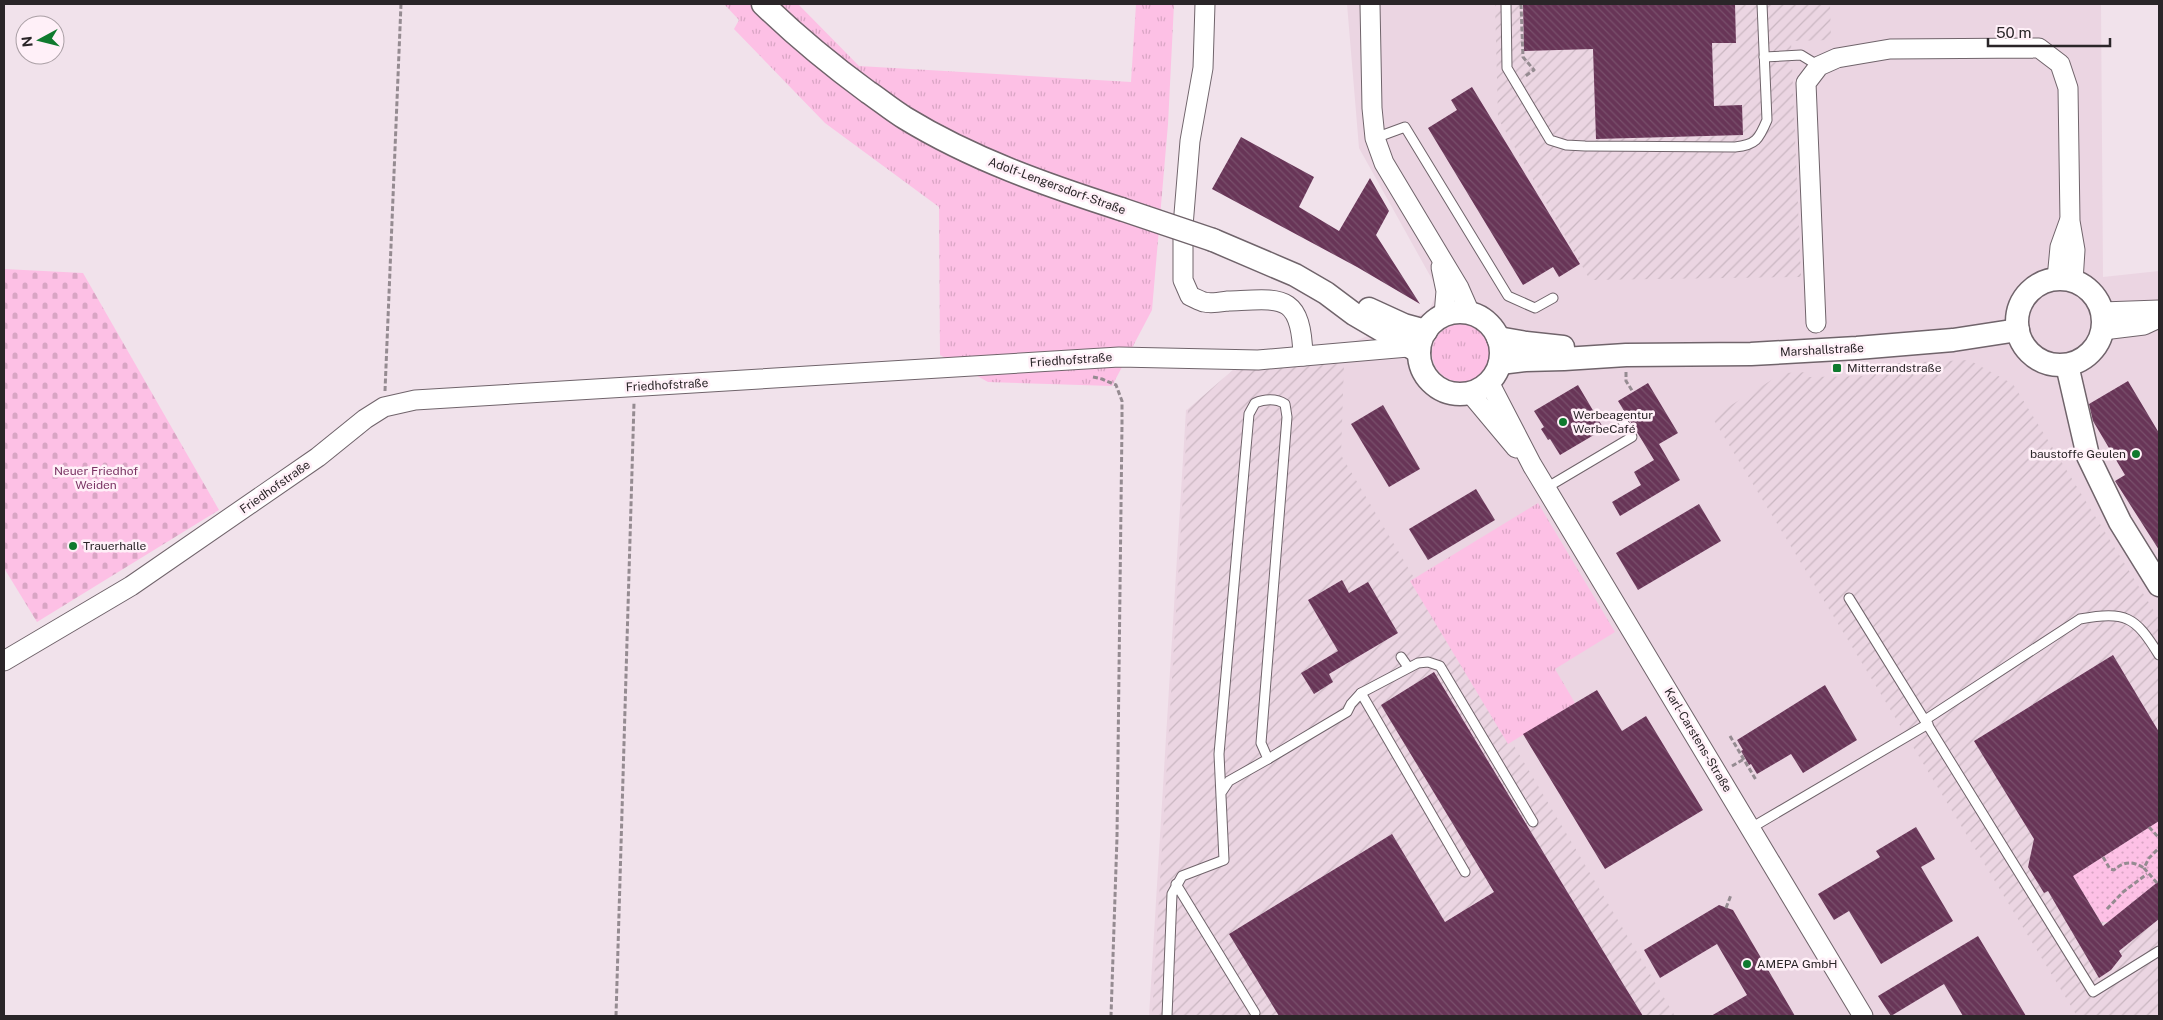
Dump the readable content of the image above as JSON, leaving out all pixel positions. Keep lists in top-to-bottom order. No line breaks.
{"streets":{"street":["Adolf-Lengersdorf-Straße","Marshallstraße","Friedhofstraße","Karl-Carstens-Straße"]},"crossings":[["Adolf-Lengersdorf-Straße","Marshallstraße"],["Adolf-Lengersdorf-Straße","Friedhofstraße"],["Adolf-Lengersdorf-Straße","Karl-Carstens-Straße"],["Marshallstraße","Friedhofstraße"],["Marshallstraße","Karl-Carstens-Straße"],["Friedhofstraße","Karl-Carstens-Straße"]],"parks":["Neuer Friedhof Weiden"],"places":{"transit":["Mitterrandstraße"],"other":["Werbeagentur WerbeCafé","baustoffe Geulen","Trauerhalle","AMEPA GmbH"]},"scale_bar":"50 m","north":"left"}
